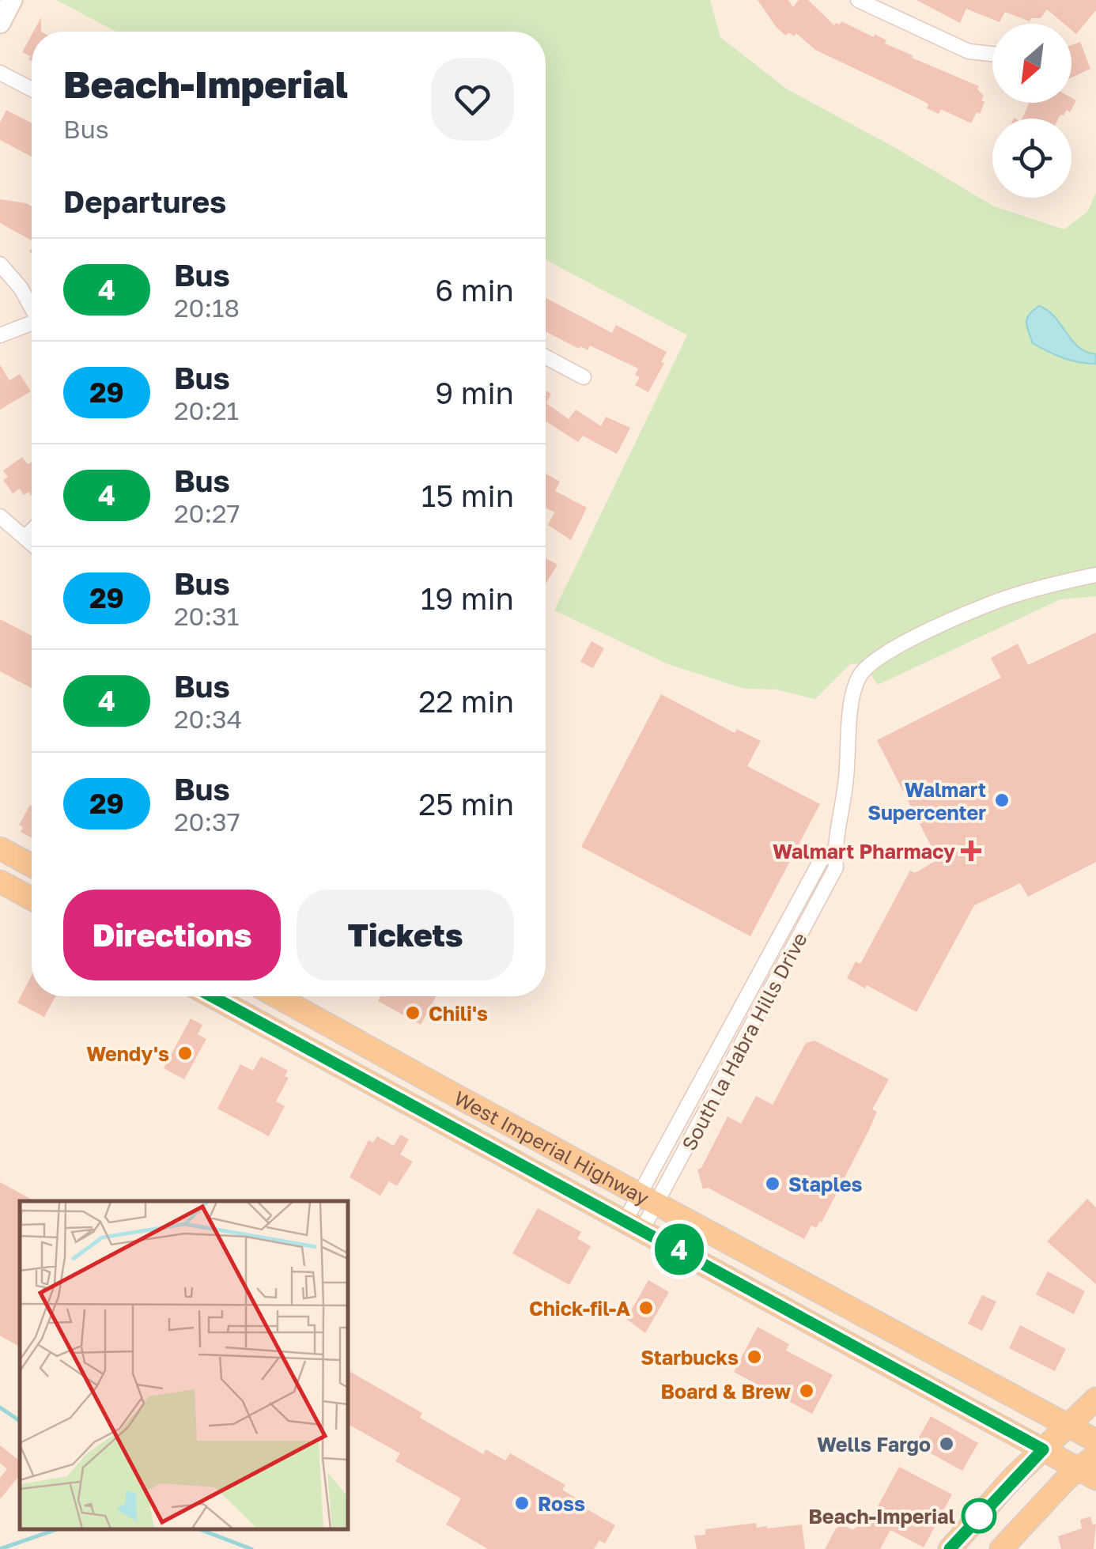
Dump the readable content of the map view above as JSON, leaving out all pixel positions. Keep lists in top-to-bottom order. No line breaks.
{"streets":{"main road":["West Imperial Highway"],"street":["South la Habra Hills Drive"]},"crossings":[["South la Habra Hills Drive","West Imperial Highway"]],"places":{"other":["Walmart Supercenter","Chili's","Wendy's","Staples","Chick-fil-A","Starbucks","Board & Brew","Wells Fargo","Ross","Beach-Imperial"],"health":["Walmart Pharmacy"]},"lines":["bus line 4"],"north":"bottom left","page":{"on_map":"4","heading":[["Beach-Imperial","Bus"],"Departures"],"list":[{"mark":"4","name":"Bus","note":"20:18","value":"6 min"},{"mark":"29","name":"Bus","note":"20:21","value":"9 min"},{"mark":"4","name":"Bus","note":"20:27","value":"15 min"},{"mark":"29","name":"Bus","note":"20:31","value":"19 min"},{"mark":"4","name":"Bus","note":"20:34","value":"22 min"},{"mark":"29","name":"Bus","note":"20:37","value":"25 min"}],"buttons":["Directions","Tickets"]}}
